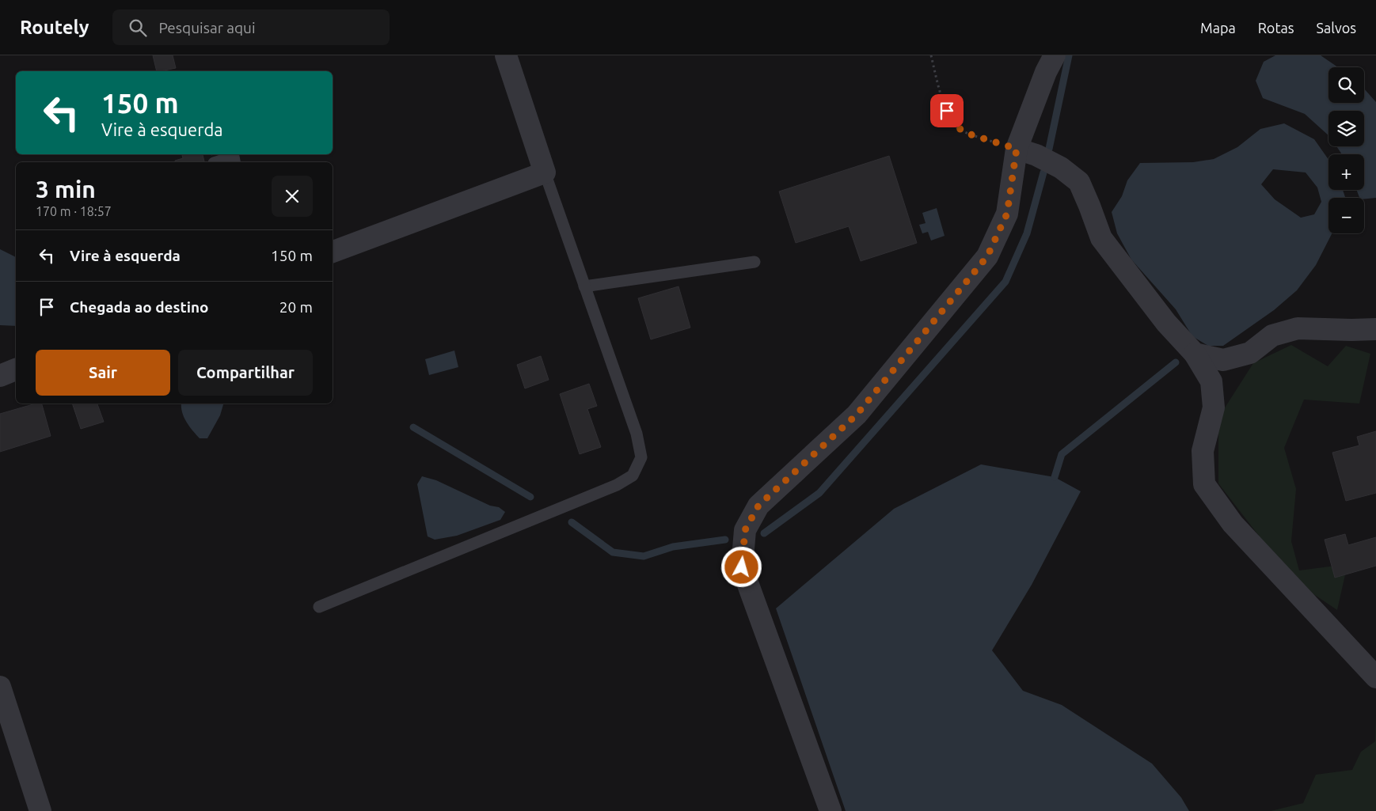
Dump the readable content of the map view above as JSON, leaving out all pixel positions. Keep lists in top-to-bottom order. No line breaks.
{"page":{"header":"Routely","search":"Pesquisar aqui","nav":["Mapa","Rotas","Salvos"],"map_buttons":["+","−"],"turn":["150 m","Vire à esquerda"],"heading":["3 min","170 m · 18:57"],"list":[{"name":"Vire à esquerda","value":"150 m"},{"name":"Chegada ao destino","value":"20 m"}],"buttons":["Sair","Compartilhar"]}}
